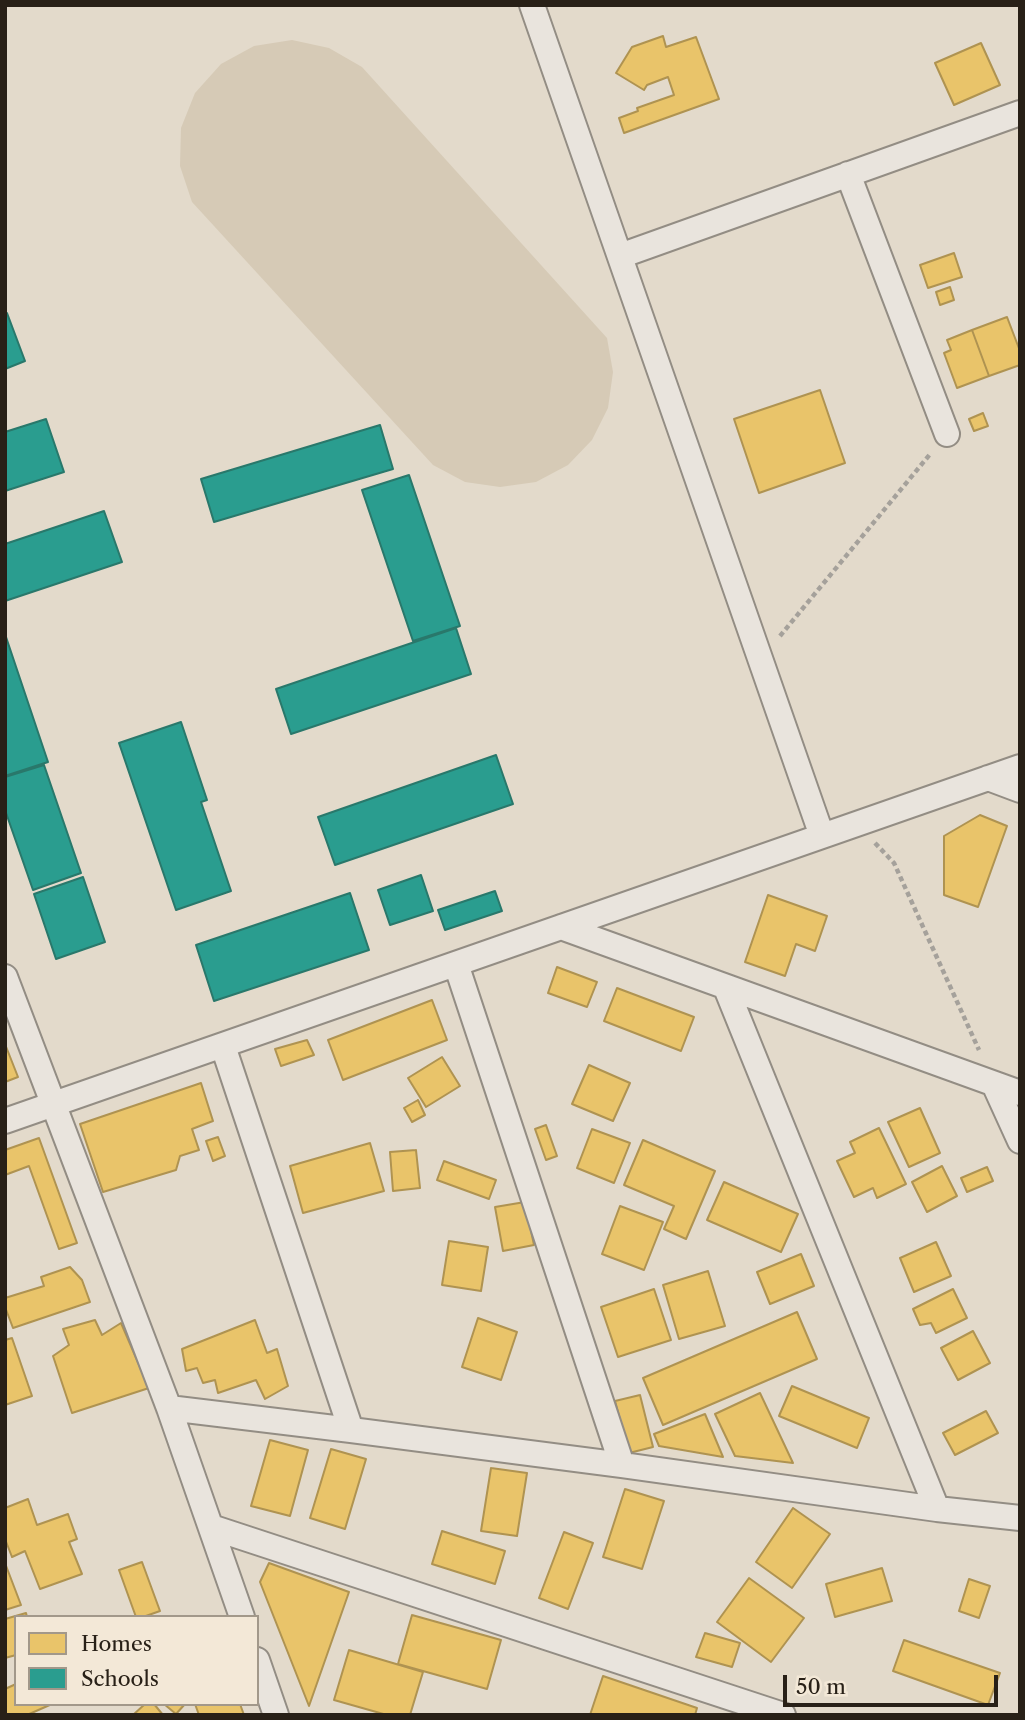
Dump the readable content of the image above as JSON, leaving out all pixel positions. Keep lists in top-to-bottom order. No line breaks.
{"legend":["Homes","Schools"],"scale_bar":"50 m"}
